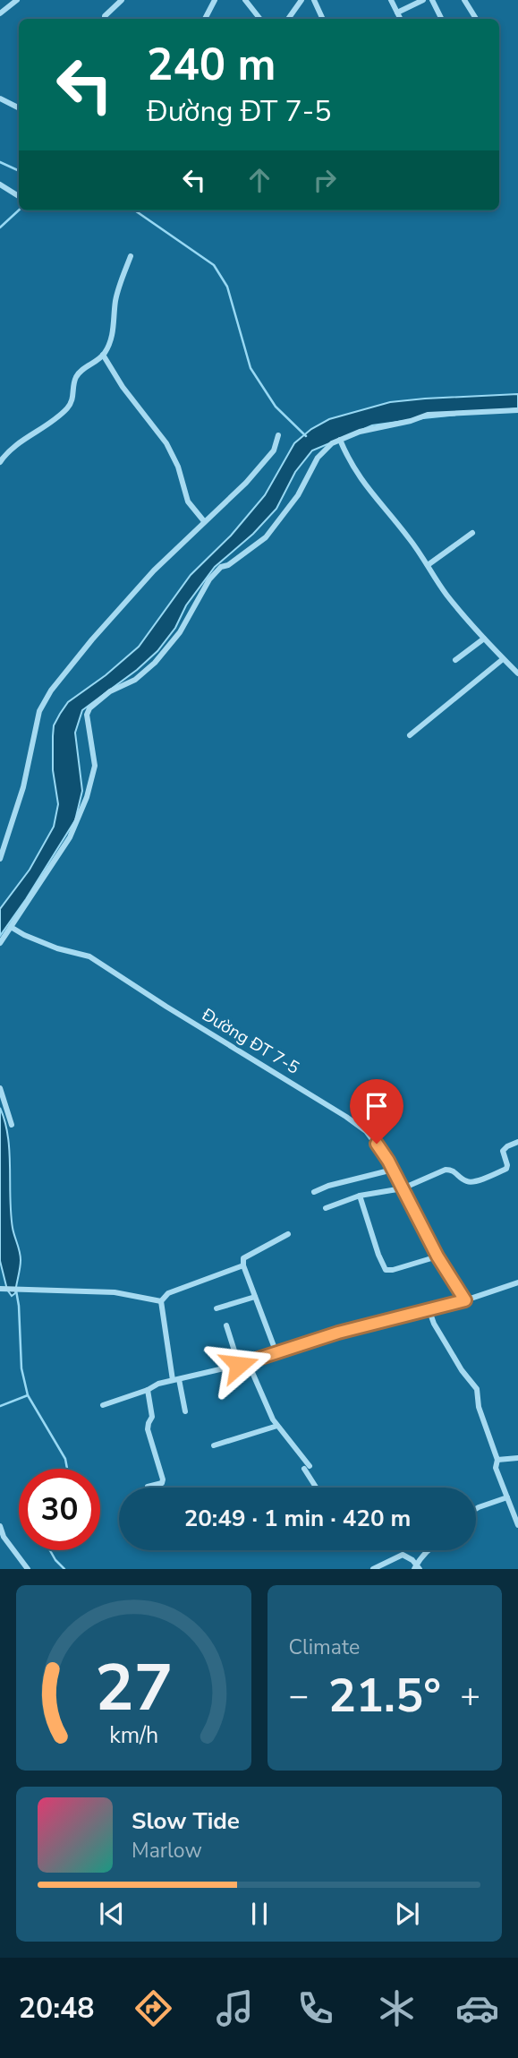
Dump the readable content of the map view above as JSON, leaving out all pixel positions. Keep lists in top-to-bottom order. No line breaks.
{"streets":{"street":["Đường ĐT 7-5"]},"page":{"turn":["240 m","Đường ĐT 7-5"],"limit":"30","trip":"20:49 · 1 min · 420 m","tile":"Climate","heat":["−","21.5°","+"],"song":["Slow Tide","Marlow"],"tabs":"20:48","gauge":["27","km/h"]}}
